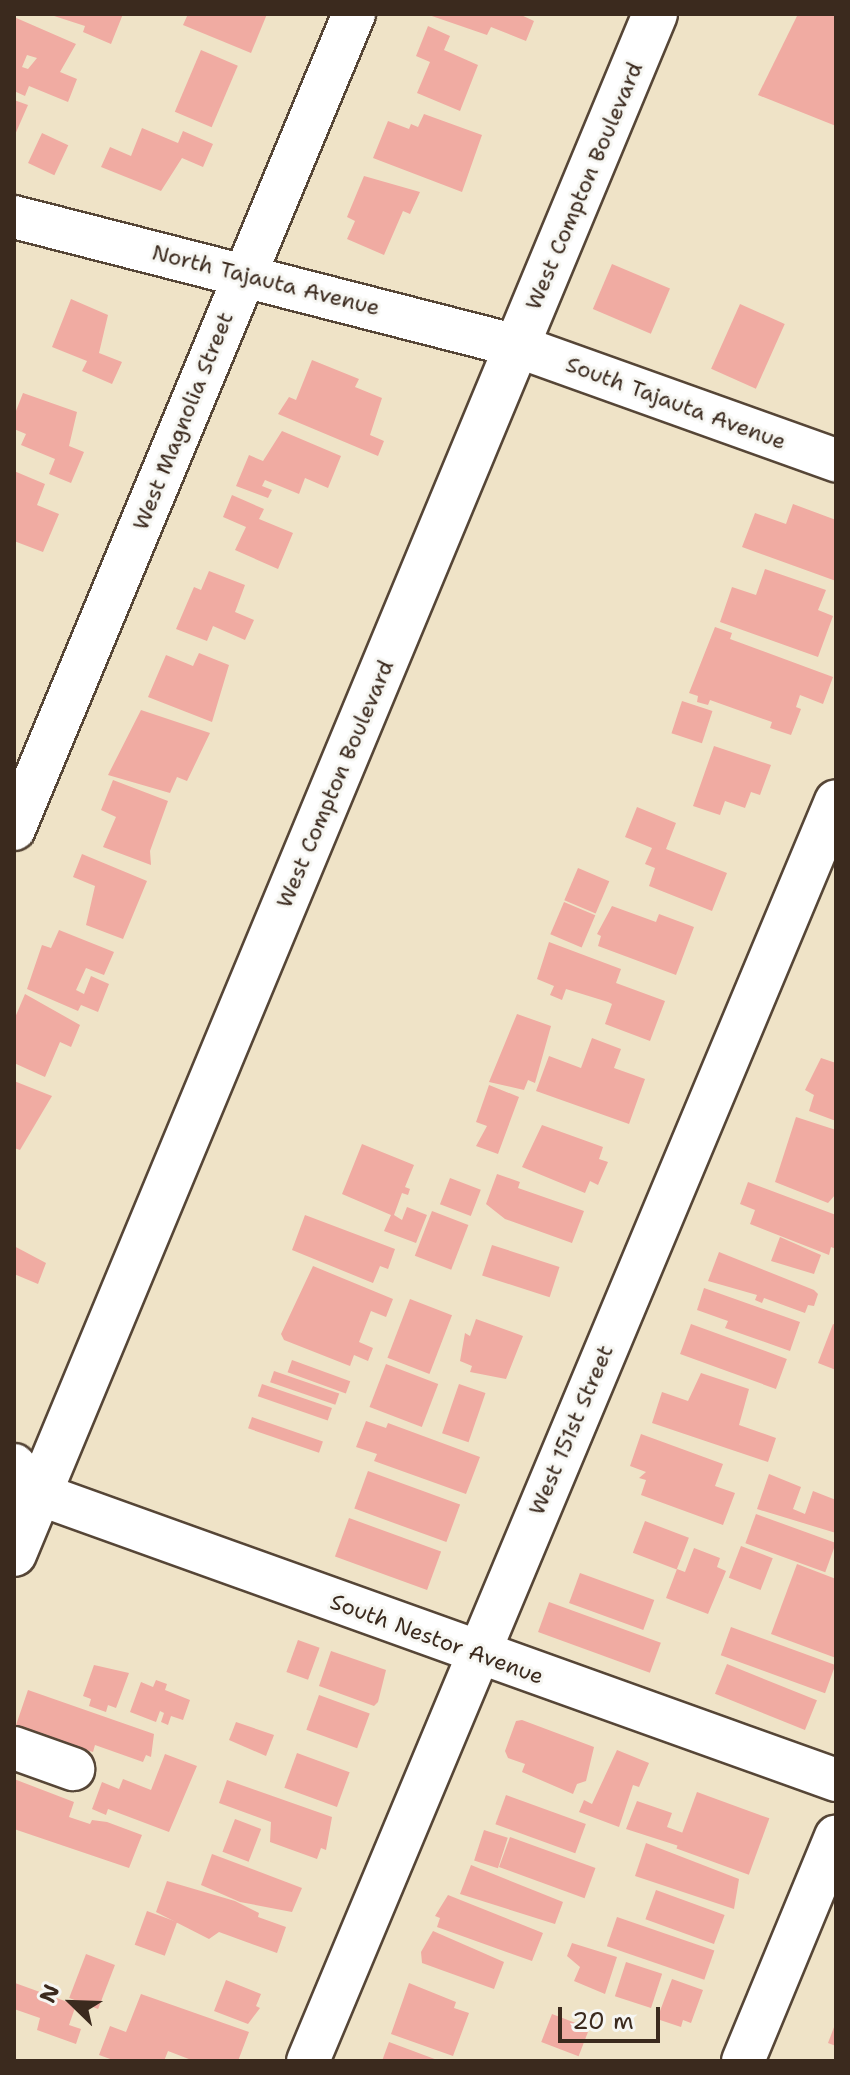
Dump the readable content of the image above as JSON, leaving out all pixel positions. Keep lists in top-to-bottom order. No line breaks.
{"streets":{"main road":["West Compton Boulevard"],"street":["North Tajauta Avenue","South Tajauta Avenue","West Magnolia Street","West 151st Street","South Nestor Avenue"]},"crossings":[["West Compton Boulevard","North Tajauta Avenue"],["West Compton Boulevard","South Tajauta Avenue"],["West Compton Boulevard","South Nestor Avenue"],["North Tajauta Avenue","South Tajauta Avenue"],["North Tajauta Avenue","West Magnolia Street"],["West 151st Street","South Nestor Avenue"]],"scale_bar":"20 m","north":"top left"}
